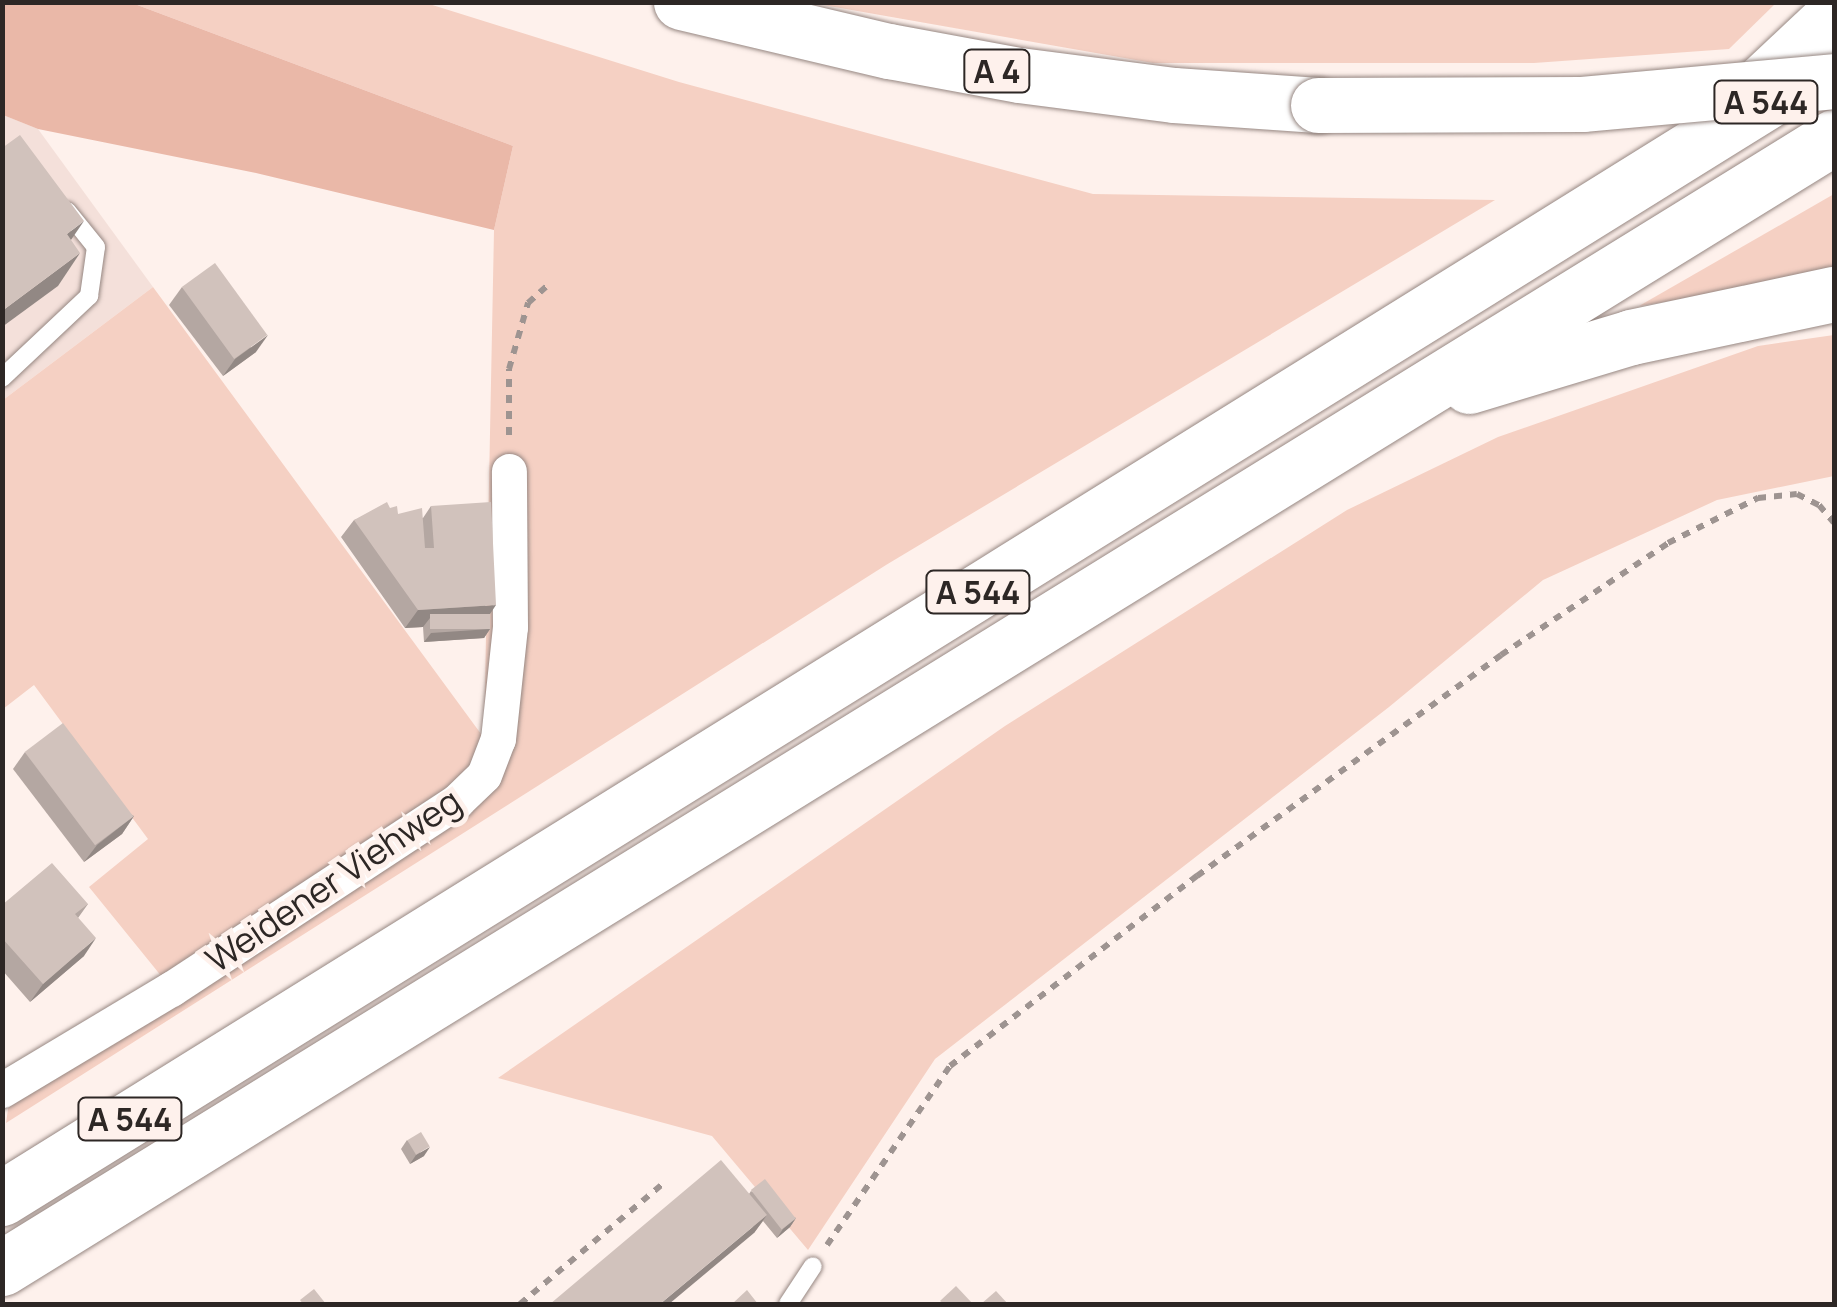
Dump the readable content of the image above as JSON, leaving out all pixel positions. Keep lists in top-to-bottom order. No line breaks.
{"streets":{"highway":["A 4","A 544"],"street":["Weidener Viehweg"]}}
